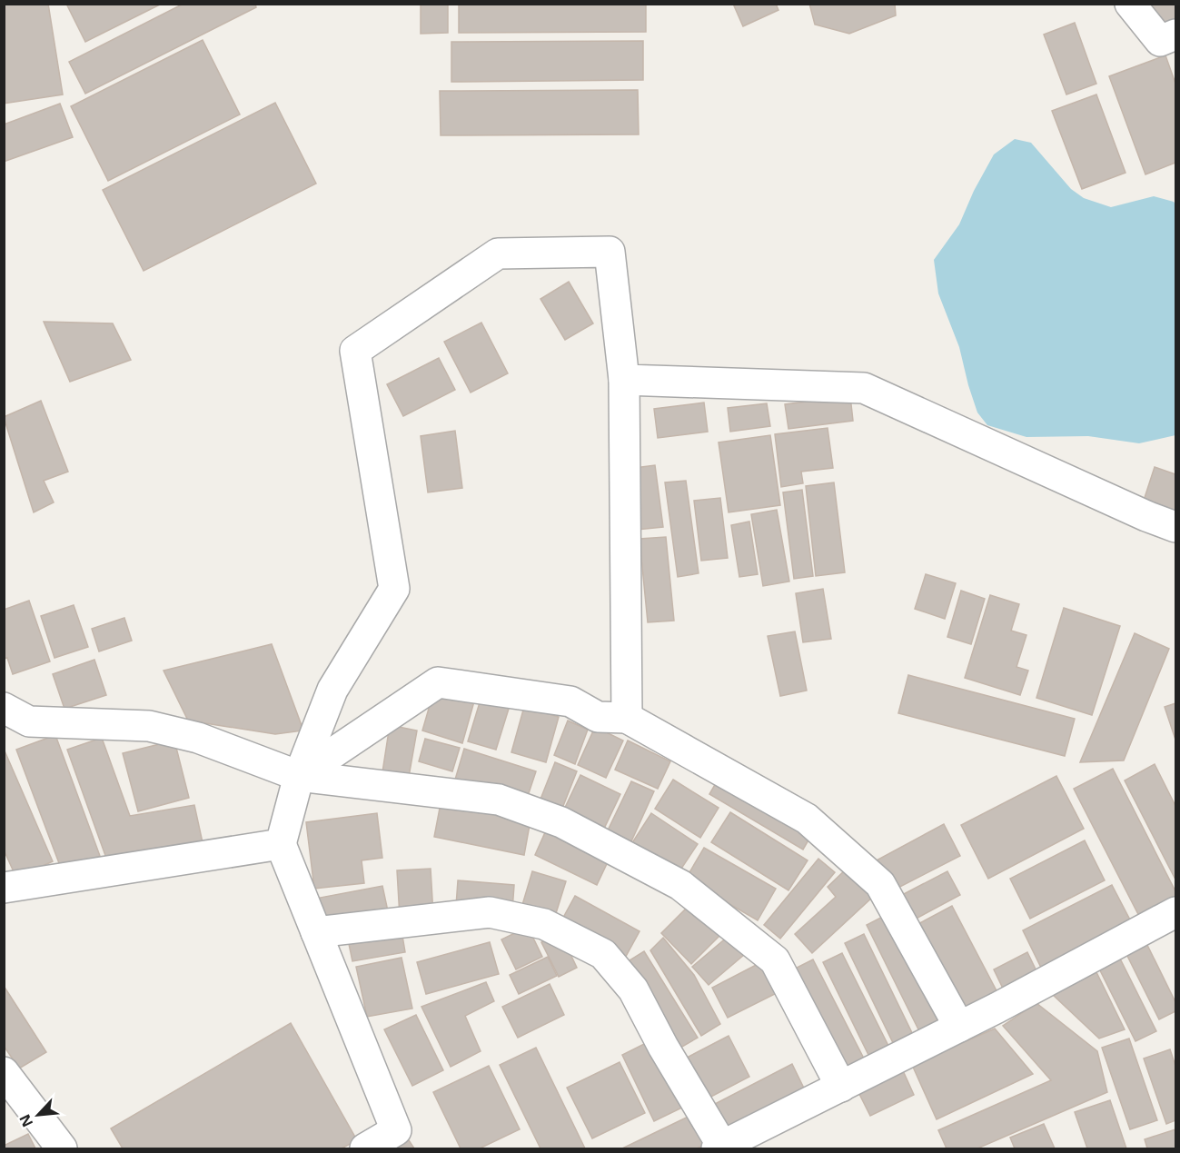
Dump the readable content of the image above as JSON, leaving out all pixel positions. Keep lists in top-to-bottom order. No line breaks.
{"north":"bottom left"}
